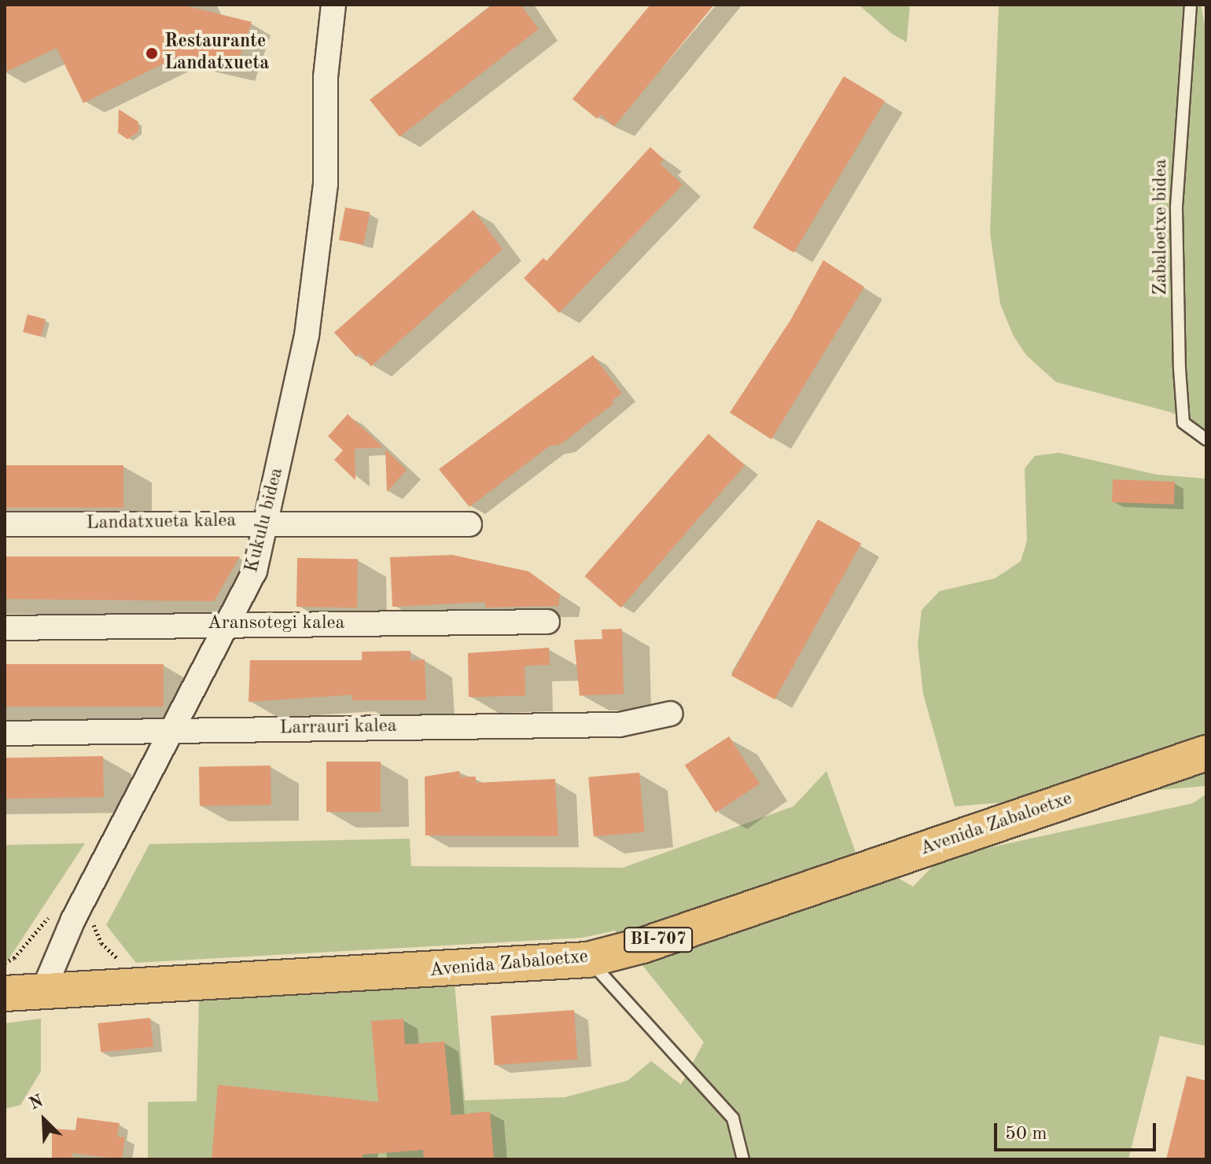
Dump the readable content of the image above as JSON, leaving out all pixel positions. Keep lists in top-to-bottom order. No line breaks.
{"streets":{"main road":["Avenida Zabaloetxe","BI-707"],"street":["Kukulu bidea","Landatxueta kalea","Aransotegi kalea","Larrauri kalea"],"lane":["Zabaloetxe bidea"]},"crossings":[["Kukulu bidea","Landatxueta kalea"],["Kukulu bidea","Aransotegi kalea"],["Kukulu bidea","Larrauri kalea"],["Kukulu bidea","Avenida Zabaloetxe"]],"places":["Restaurante Landatxueta"],"scale_bar":"50 m","north":"top left"}
